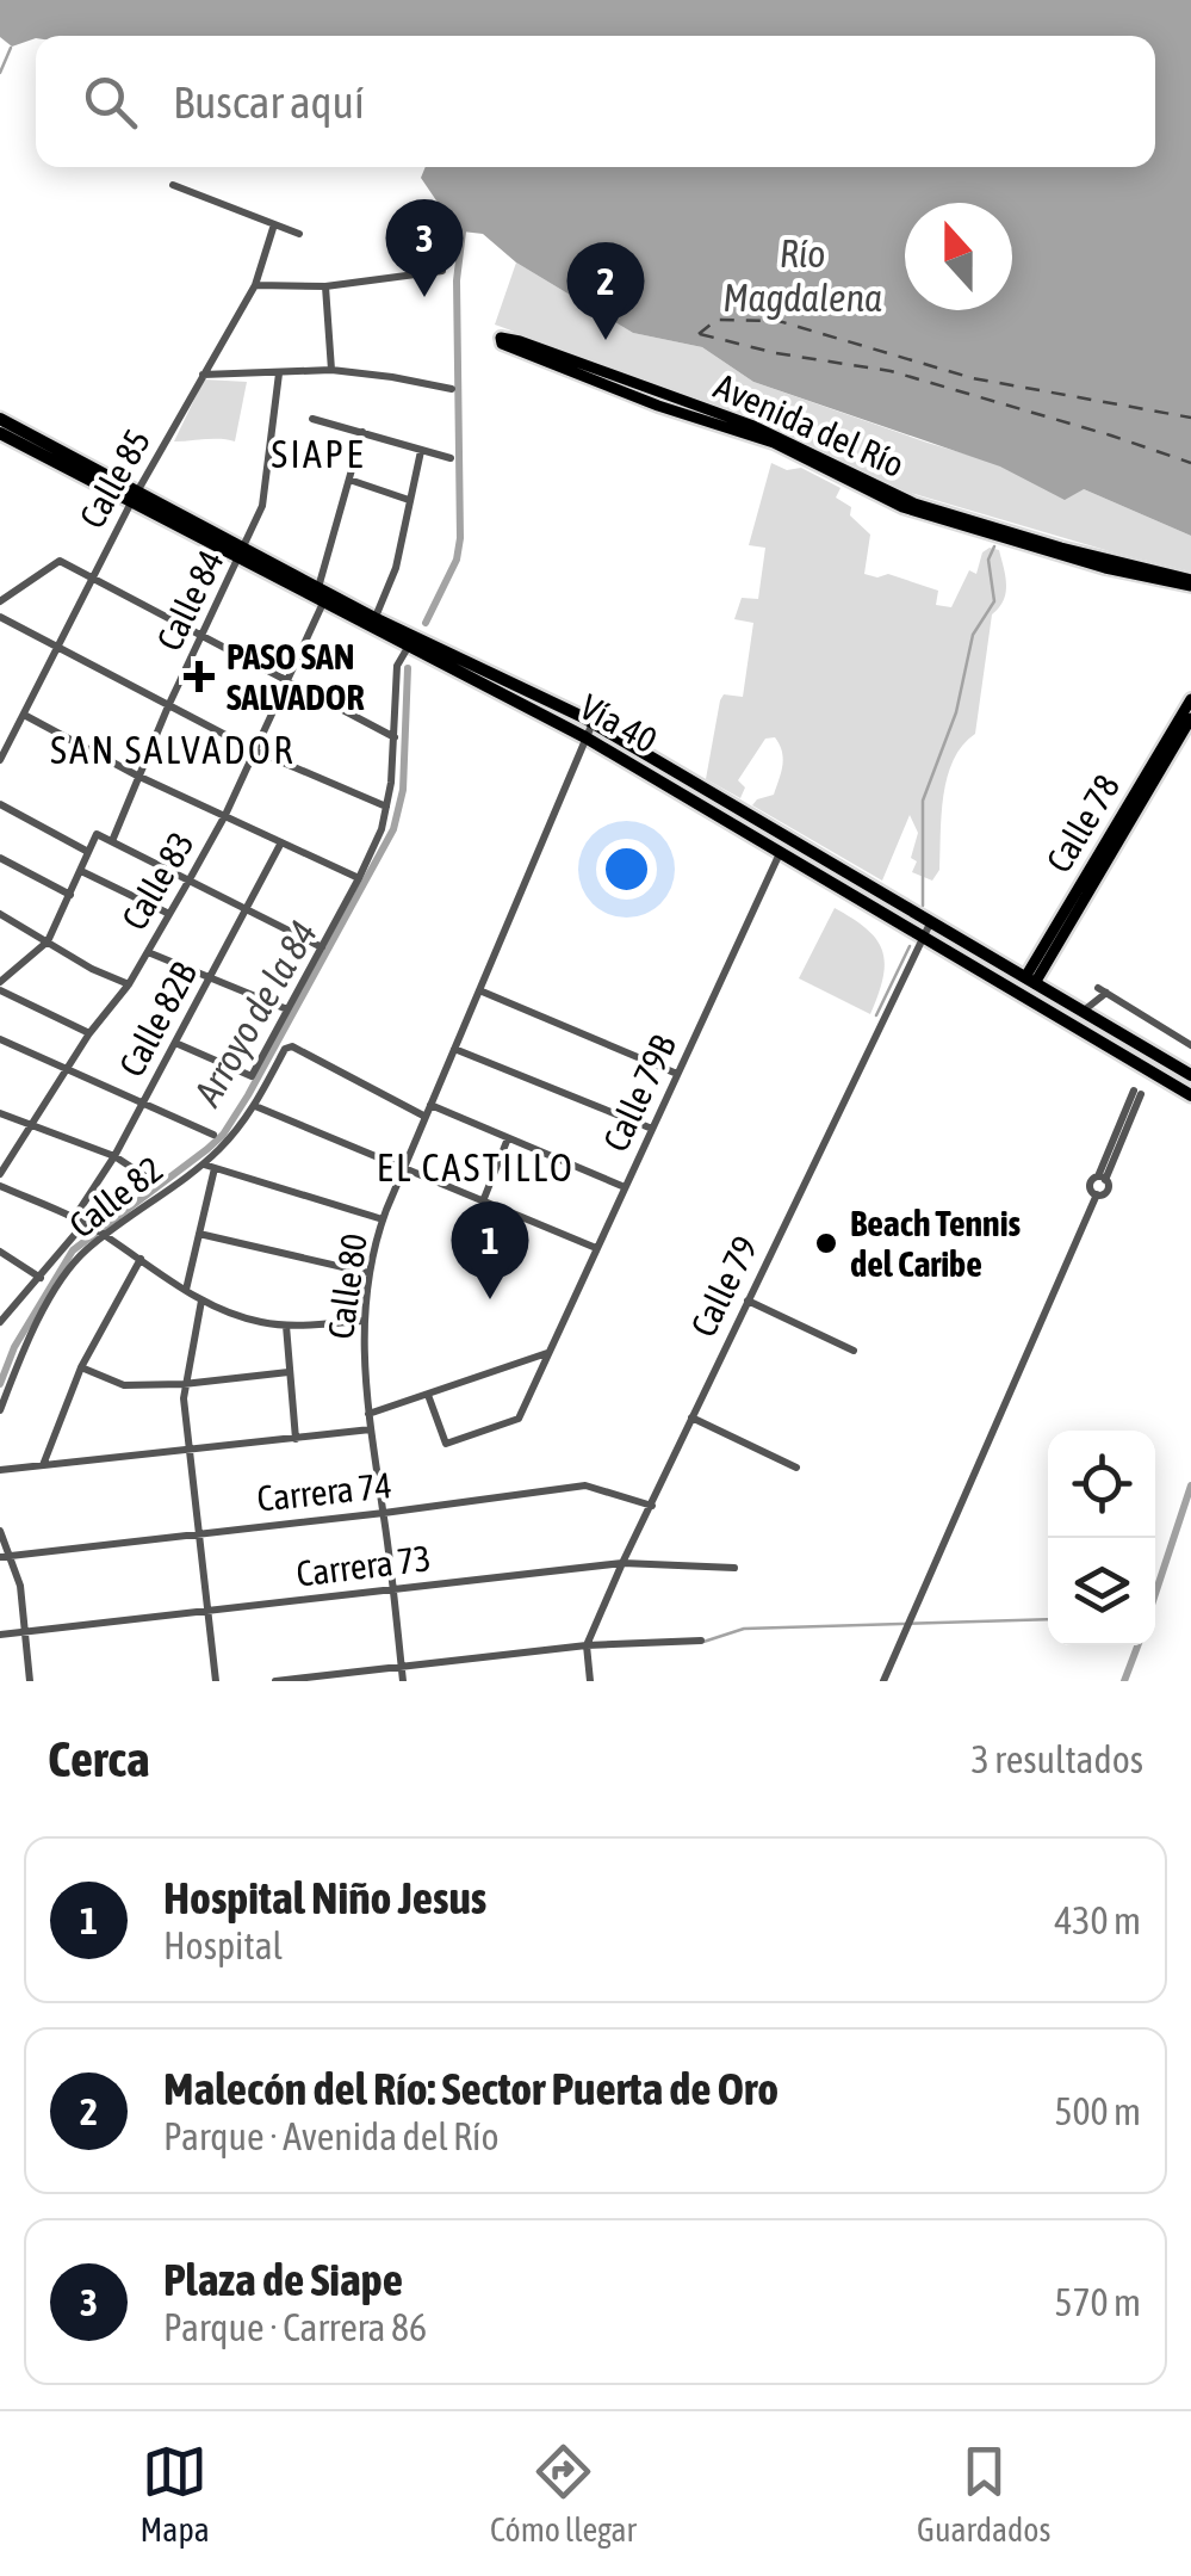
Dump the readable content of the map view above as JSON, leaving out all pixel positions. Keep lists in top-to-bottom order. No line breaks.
{"streets":{"highway":["Vía 40"],"main road":["Avenida del Río","Calle 78"],"street":["Calle 85","Calle 84","Calle 83","Calle 82B","Calle 79B","Calle 82","Calle 80","Calle 79","Carrera 74","Carrera 73"]},"crossings":[["Calle 85","Vía 40"],["Calle 84","Vía 40"],["Vía 40","Calle 78"],["Vía 40","Calle 83"],["Vía 40","Calle 79B"],["Vía 40","Calle 80"],["Vía 40","Calle 79"],["Calle 82","Calle 80"],["Calle 80","Carrera 74"],["Calle 80","Carrera 73"],["Calle 79","Carrera 74"],["Calle 79","Carrera 73"]],"districts":["SIAPE","SAN SALVADOR","EL CASTILLO"],"water":["Río Magdalena","Arroyo de la 84"],"places":{"health":["PASO SAN SALVADOR"],"other":["Beach Tennis del Caribe"]},"north":"top","page":{"search":"Buscar aquí","pins":["3","2","1"],"heading":["Cerca","3 resultados"],"list":[{"mark":"1","name":"Hospital Niño Jesus","note":"Hospital","value":"430 m"},{"mark":"2","name":"Malecón del Río: Sector Puerta de Oro","note":"Parque · Avenida del Río","value":"500 m"},{"mark":"3","name":"Plaza de Siape","note":"Parque · Carrera 86","value":"570 m"}],"nav":["Mapa","Cómo llegar","Guardados"]}}
